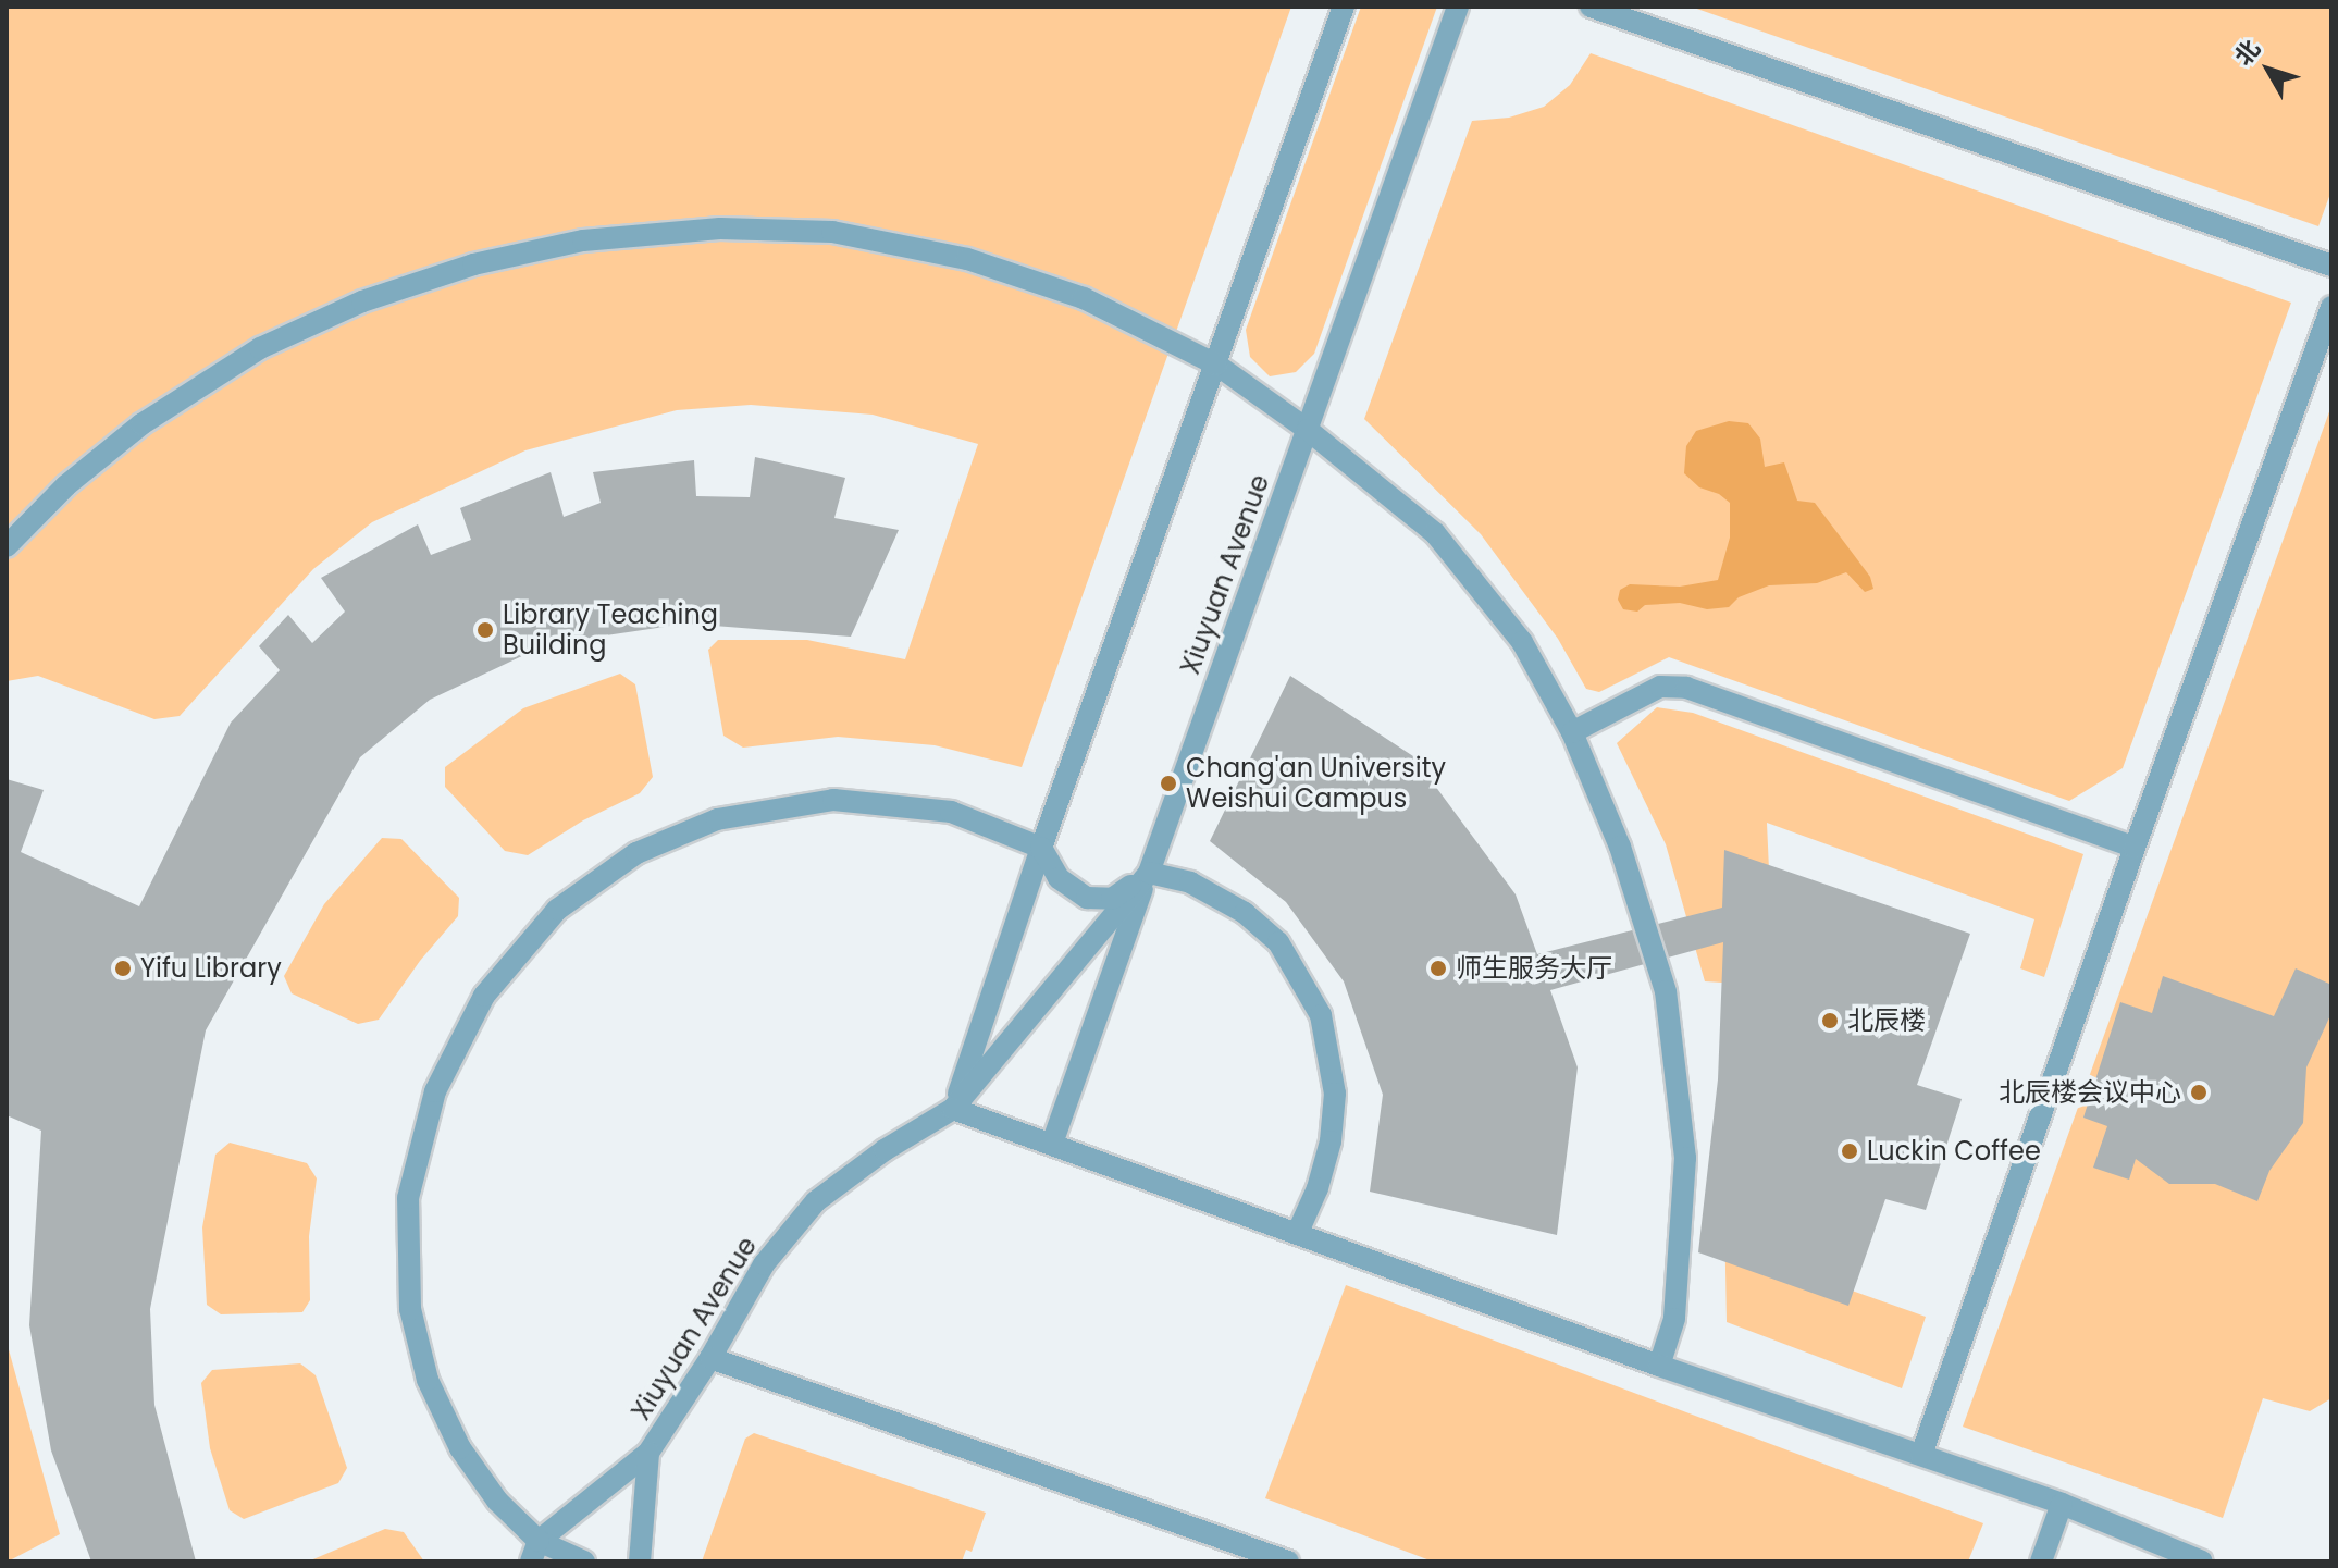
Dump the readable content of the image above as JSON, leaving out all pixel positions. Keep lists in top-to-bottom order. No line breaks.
{"streets":{"street":["Xiuyuan Avenue"]},"places":["Library Teaching Building","Chang'an University Weishui Campus","Yifu Library","师生服务大厅","北辰楼","北辰楼会议中心","Luckin Coffee"],"north":"top left"}
